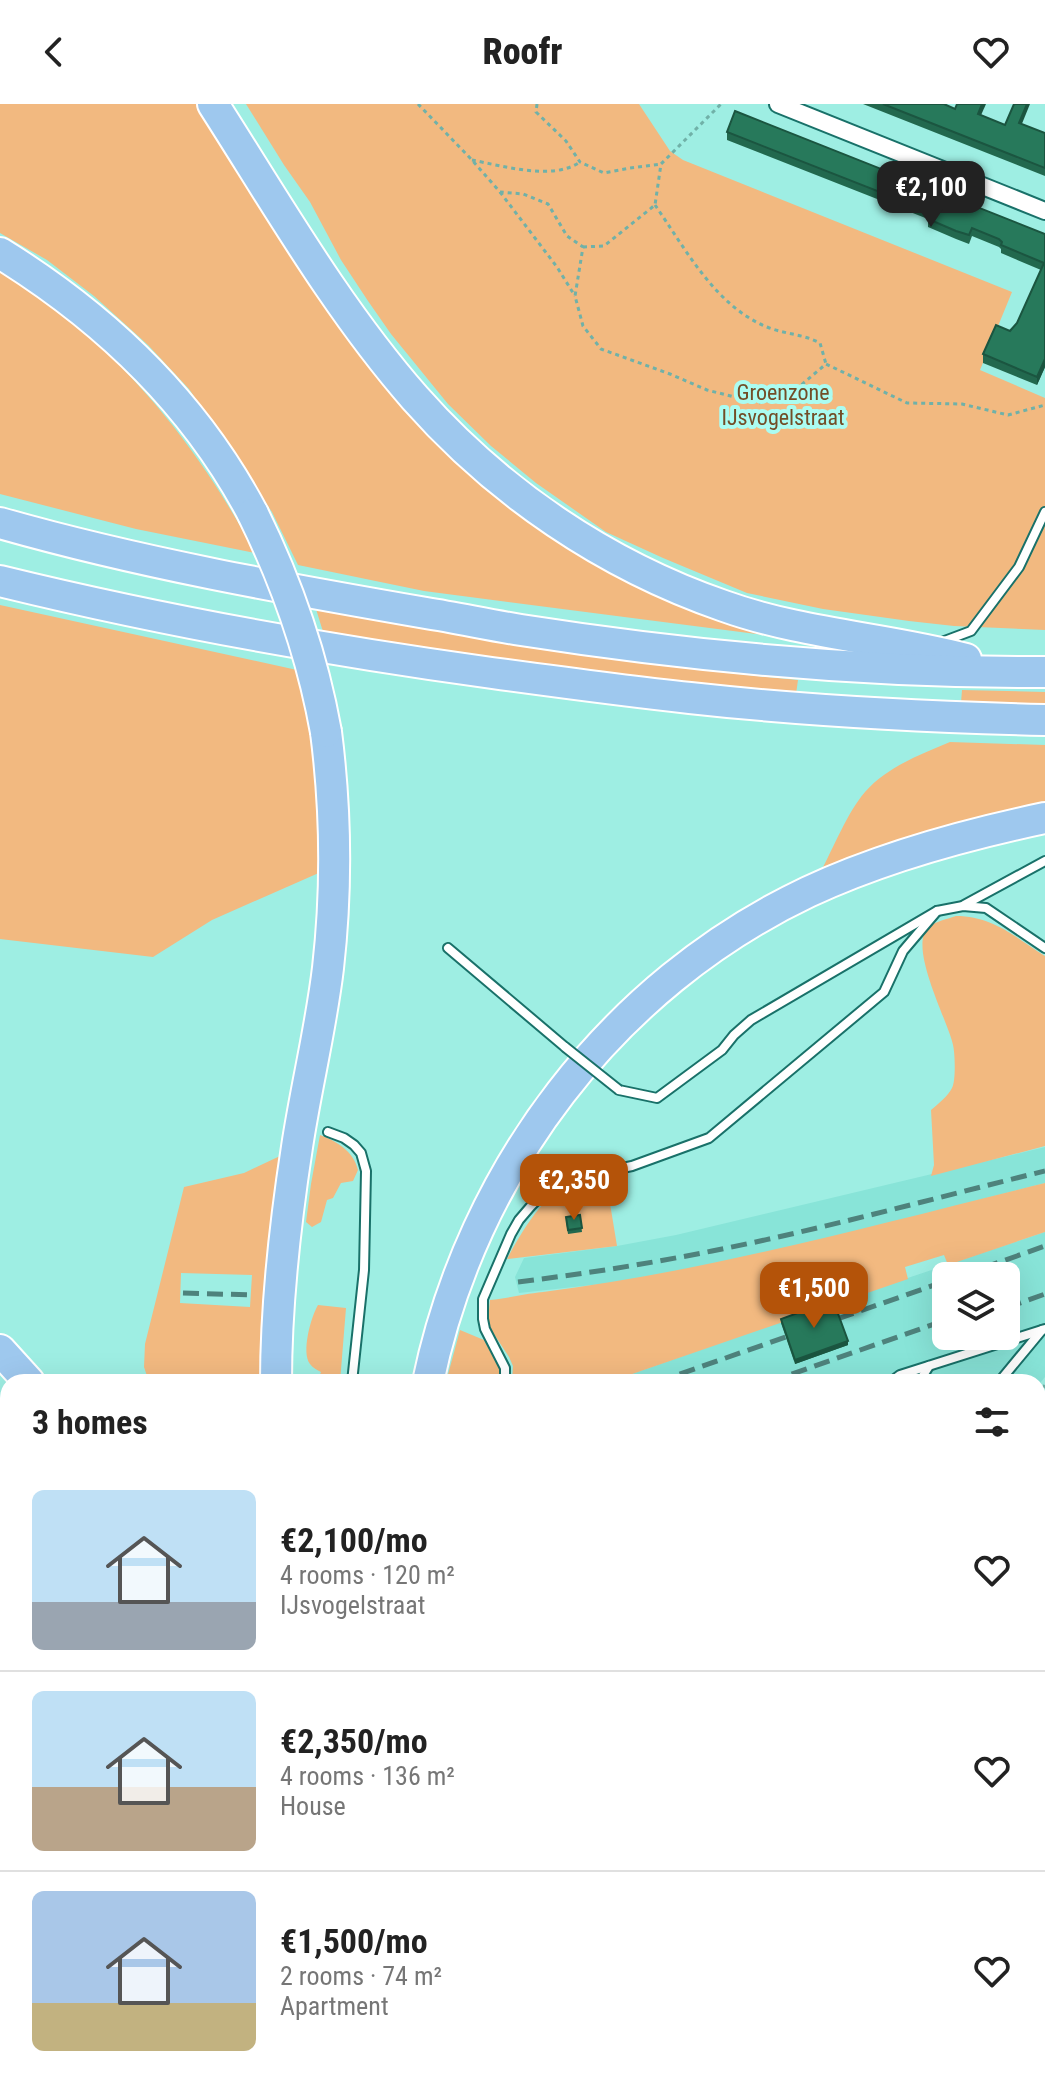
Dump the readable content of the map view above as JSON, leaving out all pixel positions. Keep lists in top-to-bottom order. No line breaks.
{"parks":["Groenzone IJsvogelstraat"],"page":{"header":"Roofr","price":["€2,100","€2,350","€1,500"],"heading":"3 homes","list":[{"name":"€2,100/mo","note":"4 rooms · 120 m² · IJsvogelstraat"},{"name":"€2,350/mo","note":"4 rooms · 136 m² · House"},{"name":"€1,500/mo","note":"2 rooms · 74 m² · Apartment"}]}}
